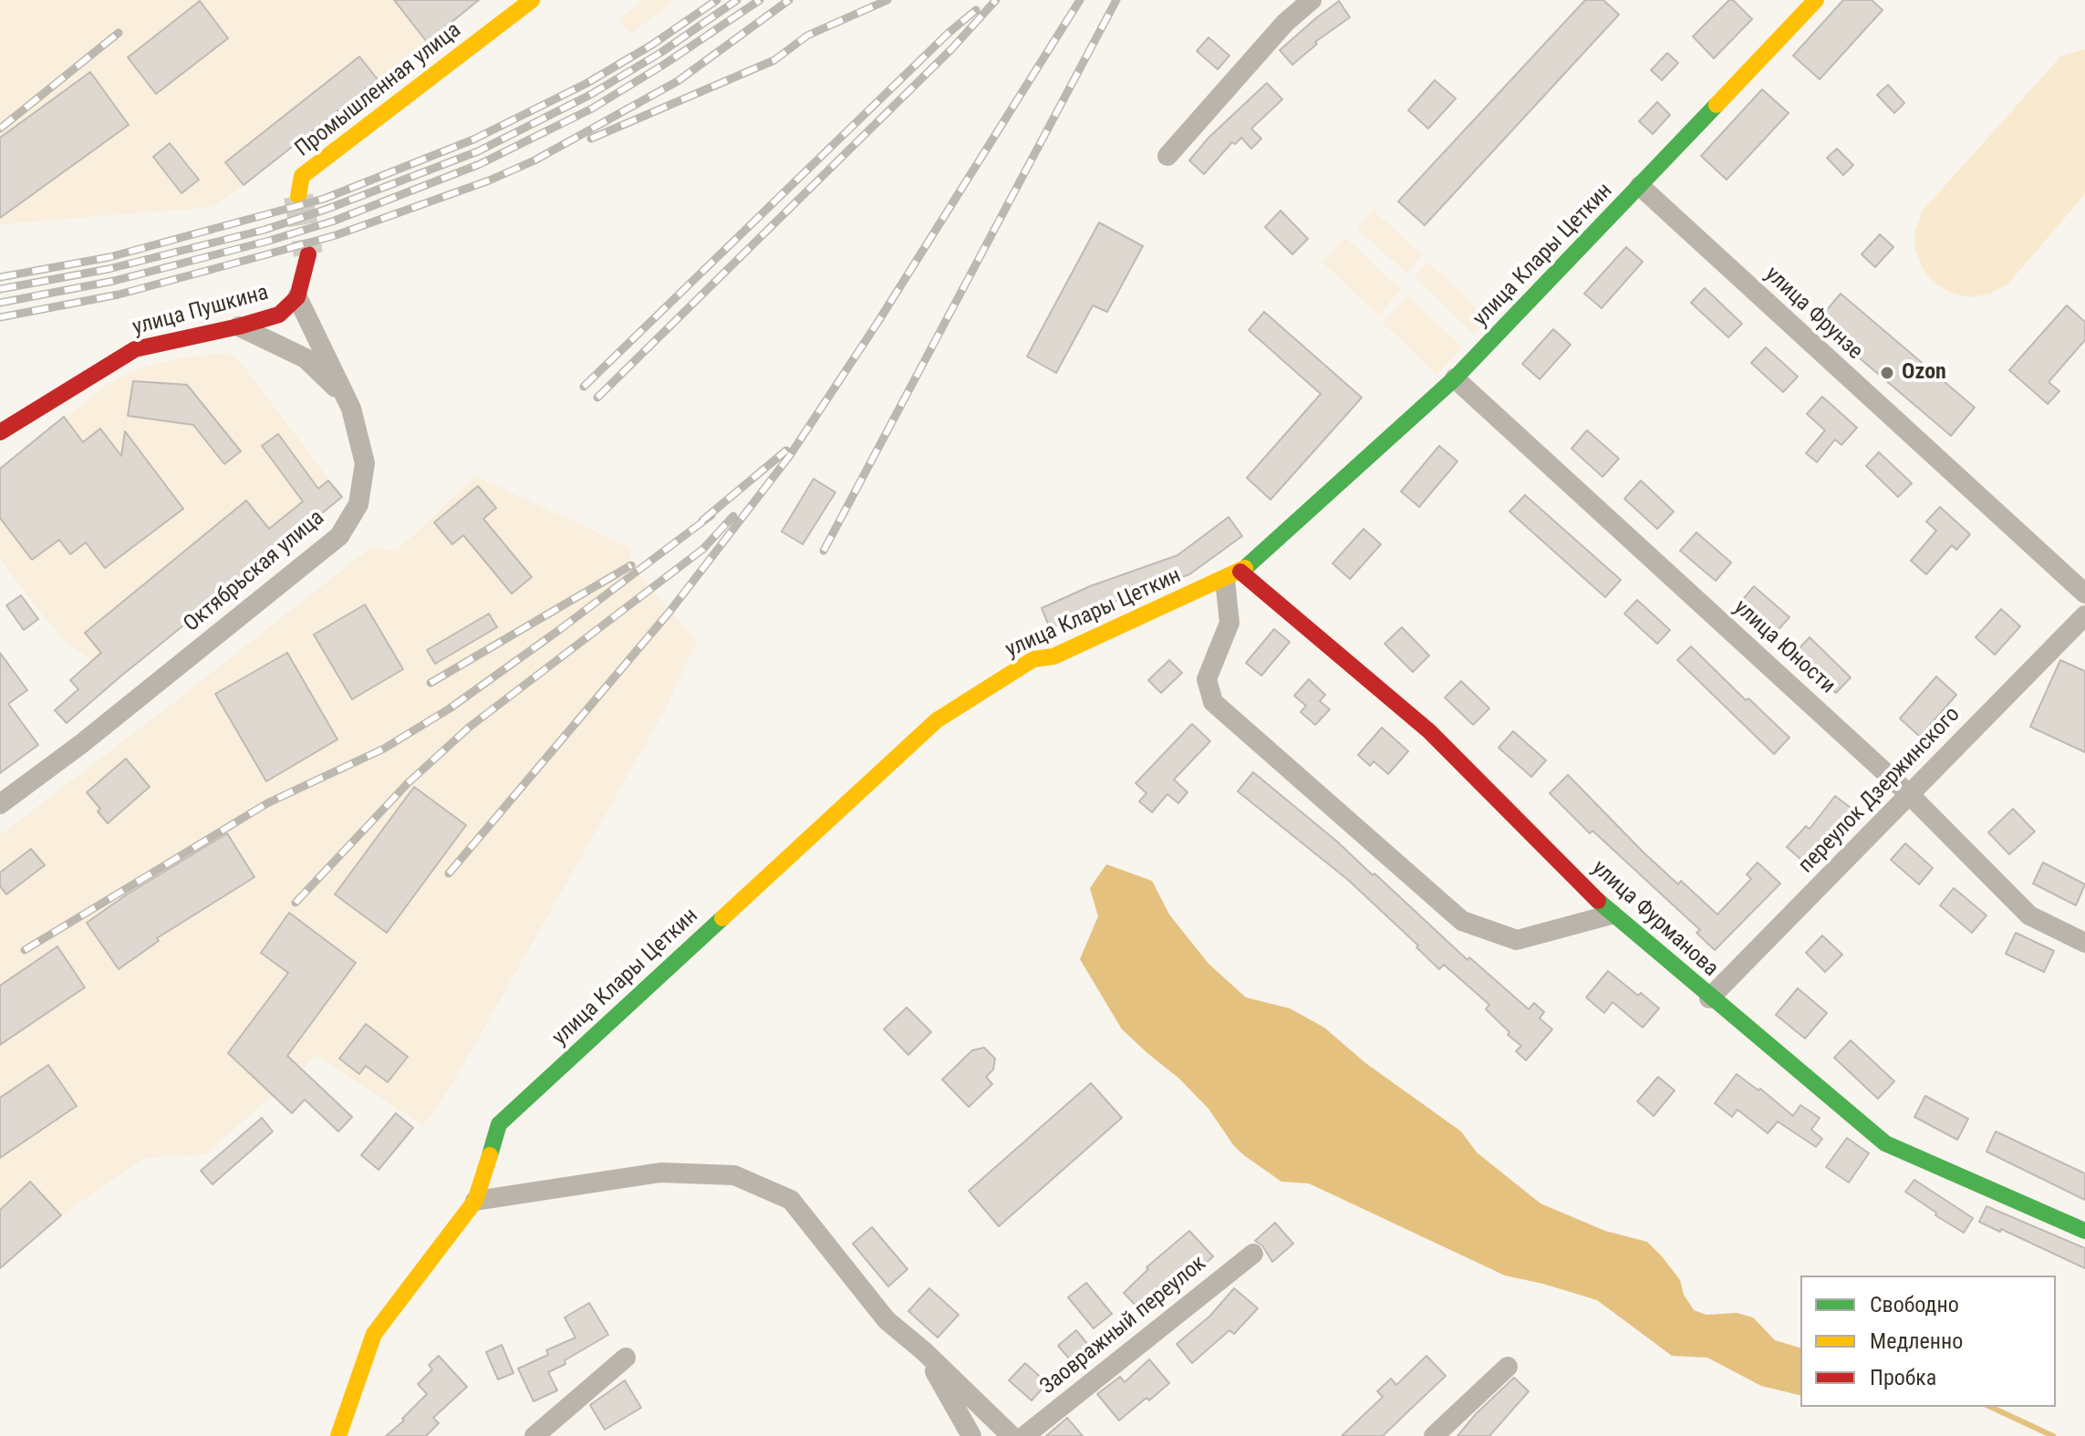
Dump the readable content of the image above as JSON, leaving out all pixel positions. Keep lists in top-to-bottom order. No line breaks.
{"streets":{"street":["Промышленная улица","улица Клары Цеткин","улица Пушкина","улица Фрунзе","Октябрьская улица","улица Юности","переулок Дзержинского","улица Фурманова","Заовражный переулок"]},"crossings":[["улица Клары Цеткин","улица Фрунзе"],["улица Клары Цеткин","улица Юности"],["улица Клары Цеткин","улица Фурманова"],["улица Пушкина","Октябрьская улица"],["улица Юности","переулок Дзержинского"],["переулок Дзержинского","улица Фурманова"]],"places":["Ozon"],"legend":["Свободно","Медленно","Пробка"]}
